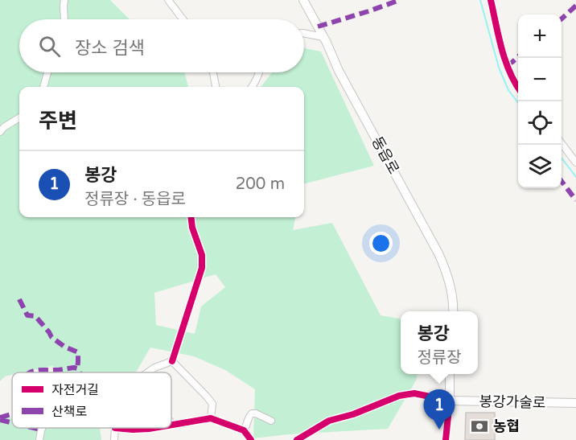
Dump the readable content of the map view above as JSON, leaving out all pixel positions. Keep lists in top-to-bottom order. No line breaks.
{"streets":{"main road":["동읍로","봉강가술로"]},"places":{"bank":["농협"]},"legend":["자전거길","산책로"],"page":{"map_buttons":["+","−"],"search":"장소 검색","heading":"주변","list":[{"mark":"1","name":"봉강","note":"정류장 · 동읍로","value":"200 m"}],"popup":["봉강","정류장"],"pins":"1"}}
